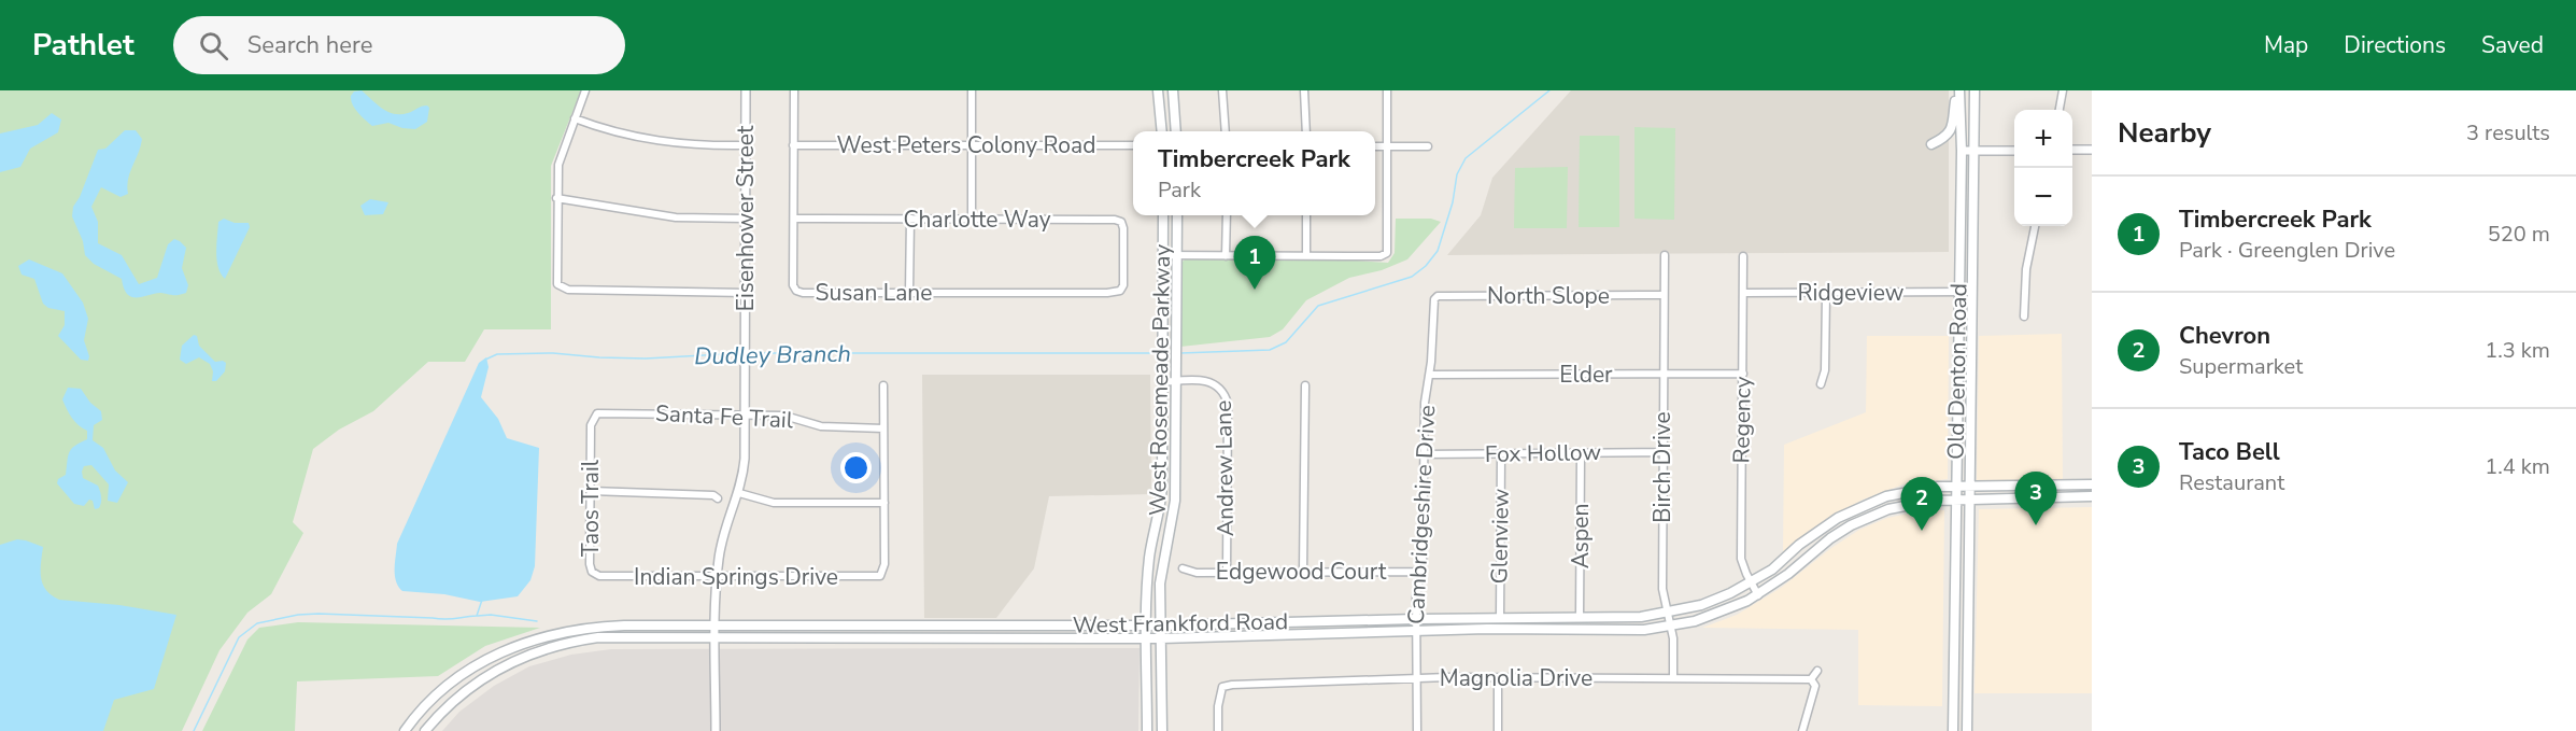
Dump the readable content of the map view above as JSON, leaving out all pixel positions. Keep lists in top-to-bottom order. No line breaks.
{"streets":{"main road":["Old Denton Road","West Rosemeade Parkway","West Frankford Road"],"street":["West Peters Colony Road","Eisenhower Street","Charlotte Way","Susan Lane","Ridgeview","North Slope","Elder","Santa Fe Trail","Regency","Fox Hollow","Birch Drive","Andrew Lane","Taos Trail","Cambridgeshire Drive","Glenview","Aspen","Edgewood Court","Indian Springs Drive","Magnolia Drive"]},"crossings":[["West Peters Colony Road","Susan Lane"],["Eisenhower Street","Santa Fe Trail"],["Eisenhower Street","Indian Springs Drive"],["Eisenhower Street","West Frankford Road"],["Charlotte Way","Susan Lane"],["Ridgeview","Old Denton Road"],["Ridgeview","Regency"],["North Slope","Birch Drive"],["North Slope","Cambridgeshire Drive"],["Old Denton Road","West Frankford Road"],["Elder","Regency"],["Elder","Birch Drive"],["Elder","Cambridgeshire Drive"],["West Rosemeade Parkway","Andrew Lane"],["West Rosemeade Parkway","West Frankford Road"],["Santa Fe Trail","Taos Trail"],["Regency","West Frankford Road"],["Fox Hollow","Birch Drive"],["Fox Hollow","Cambridgeshire Drive"],["Fox Hollow","Glenview"],["Fox Hollow","Aspen"],["Birch Drive","West Frankford Road"],["Birch Drive","Magnolia Drive"],["Andrew Lane","Edgewood Court"],["Taos Trail","Indian Springs Drive"],["Cambridgeshire Drive","Edgewood Court"],["Cambridgeshire Drive","West Frankford Road"],["Cambridgeshire Drive","Magnolia Drive"],["Glenview","West Frankford Road"],["Aspen","West Frankford Road"]],"water":["Dudley Branch"],"page":{"header":"Pathlet","search":"Search here","nav":["Map","Directions","Saved"],"heading":["Nearby","3 results"],"map_buttons":["+","−"],"popup":["Timbercreek Park","Park"],"list":[{"mark":"1","name":"Timbercreek Park","note":"Park · Greenglen Drive","value":"520 m"},{"mark":"2","name":"Chevron","note":"Supermarket","value":"1.3 km"},{"mark":"3","name":"Taco Bell","note":"Restaurant","value":"1.4 km"}],"pins":["1","3","2"]}}
